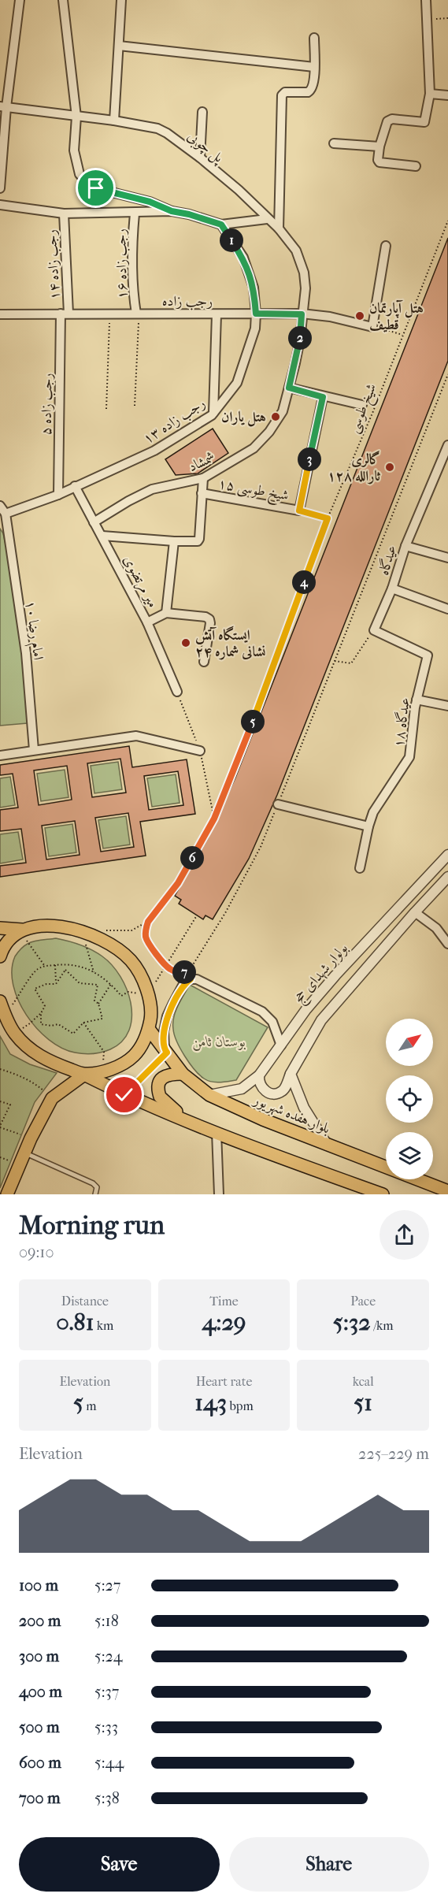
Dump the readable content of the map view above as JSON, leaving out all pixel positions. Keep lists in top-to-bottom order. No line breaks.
{"streets":{"main road":["بلوار هفده شهریور"],"street":["پل چوبی","رجب زاده ۱۶","رجب زاده ۱۴","رجب زاده","رجب زاده ۵","رجب زاده ۱۳","شمشاد","۱۵ شیخ طوسی","عیدگاه","میر مرتضوی","امام رضا ۱۰","عیدگاه ۱۸","بولوار شهدای حج"],"path":["شیخ طوسی"]},"crossings":[["پل چوبی","رجب زاده"],["پل چوبی","شمشاد"],["رجب زاده ۱۶","رجب زاده"],["رجب زاده ۱۴","رجب زاده"],["رجب زاده ۱۴","رجب زاده ۵"],["رجب زاده","رجب زاده ۵"],["رجب زاده","رجب زاده ۱۳"],["رجب زاده","شمشاد"],["رجب زاده ۵","رجب زاده ۱۳"],["شیخ طوسی","۱۵ شیخ طوسی"],["رجب زاده ۱۳","میر مرتضوی"],["رجب زاده ۱۳","امام رضا ۱۰"],["شمشاد","میر مرتضوی"],["عیدگاه","عیدگاه ۱۸"],["بولوار شهدای حج","بلوار هفده شهریور"]],"parks":["بوستان ثامن"],"places":["هتل آپارتمان قطیف","هتل یاران","گالری ثارالله ۱۲۸","ایستگاه آتش نشانی شماره ۲۴"],"north":"top right","page":{"pins":["1","2","3","4","5","6","7"],"heading":["Morning run","09:10"],"stats":[["Distance","0.81 km"],["Time","4:29"],["Pace","5:32 /km"],["Elevation","5 m"],["Heart rate","143 bpm"],["kcal","51"]],"chart":["Elevation","225–229 m"],"list":[{"name":"100 m","note":"5:27"},{"name":"200 m","note":"5:18"},{"name":"300 m","note":"5:24"},{"name":"400 m","note":"5:37"},{"name":"500 m","note":"5:33"},{"name":"600 m","note":"5:44"},{"name":"700 m","note":"5:38"}],"buttons":["Save","Share"]}}
